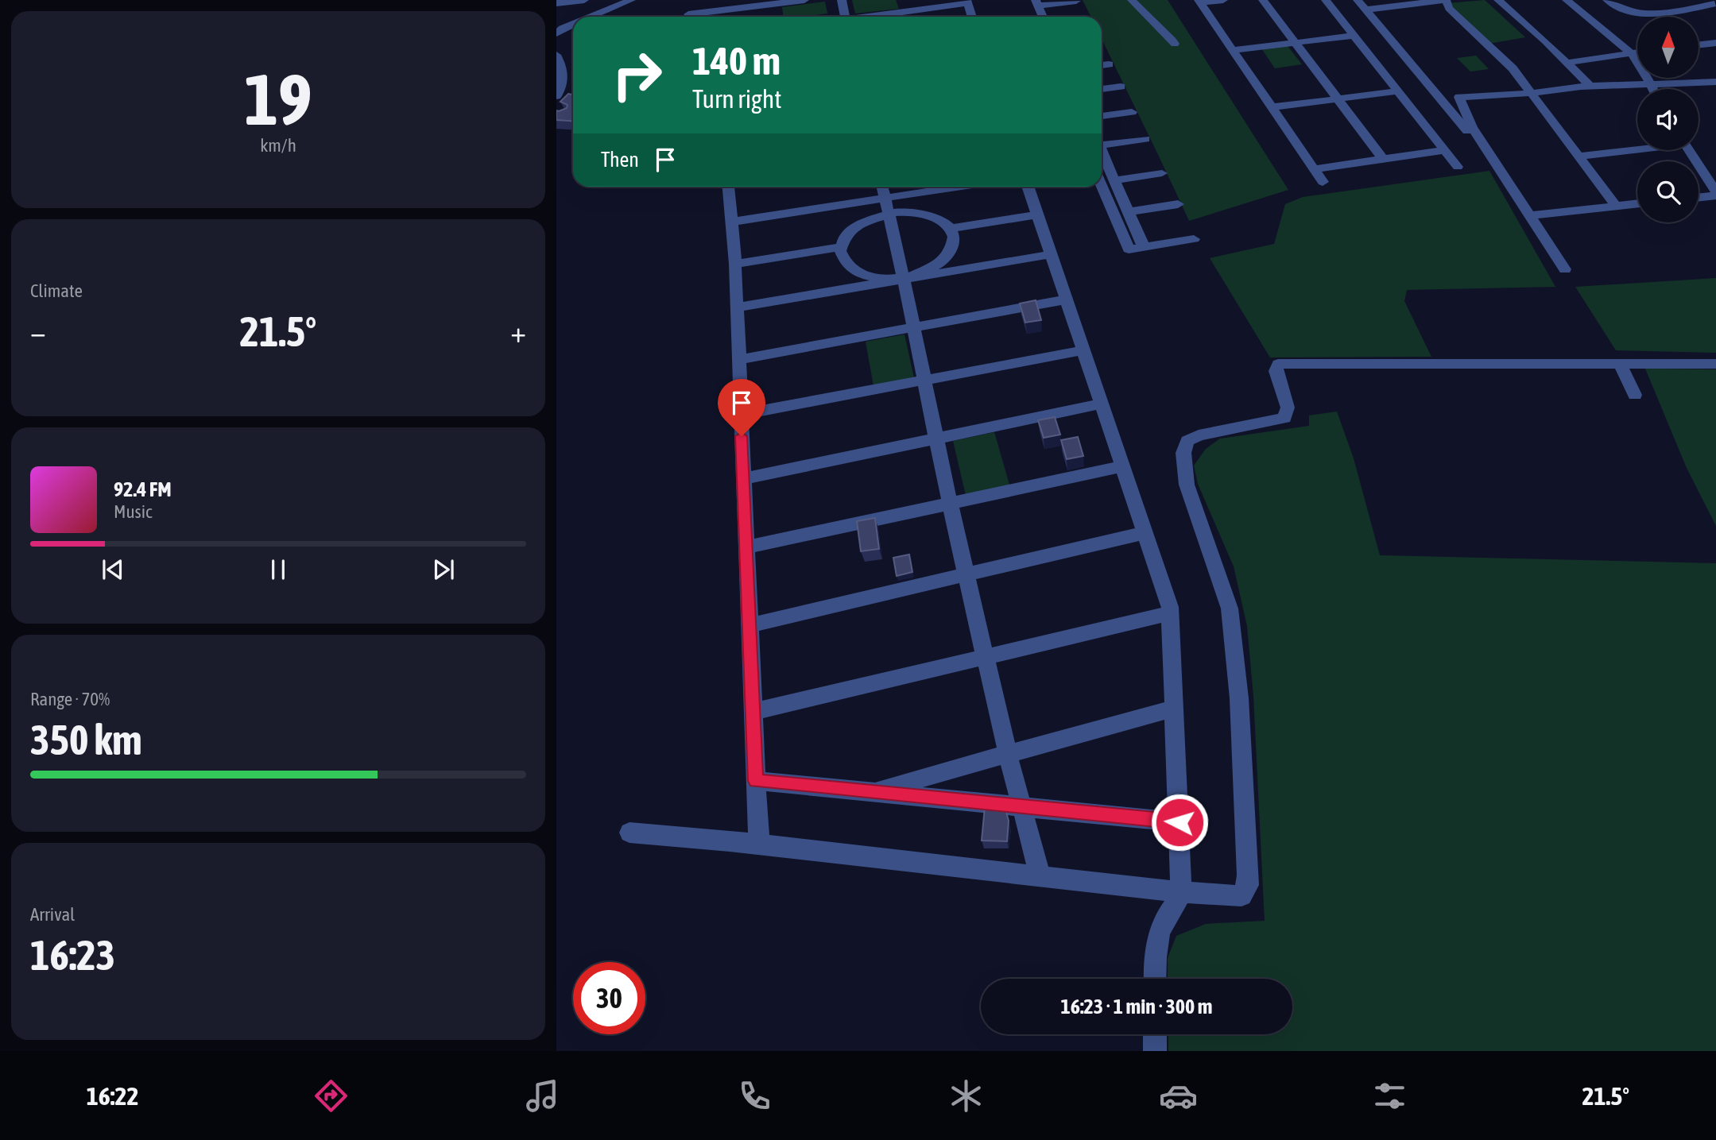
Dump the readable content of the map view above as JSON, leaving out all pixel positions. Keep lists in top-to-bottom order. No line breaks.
{"north":"top","page":{"tile":[["19","km/h"],"Climate",["Range · 70%","350 km"],["Arrival","16:23"]],"turn":["140 m","Turn right"],"then":"Then","heat":["−","21.5°","+"],"song":["92.4 FM","Music"],"limit":"30","trip":"16:23 · 1 min · 300 m","tabs":["16:22","21.5°"]}}
